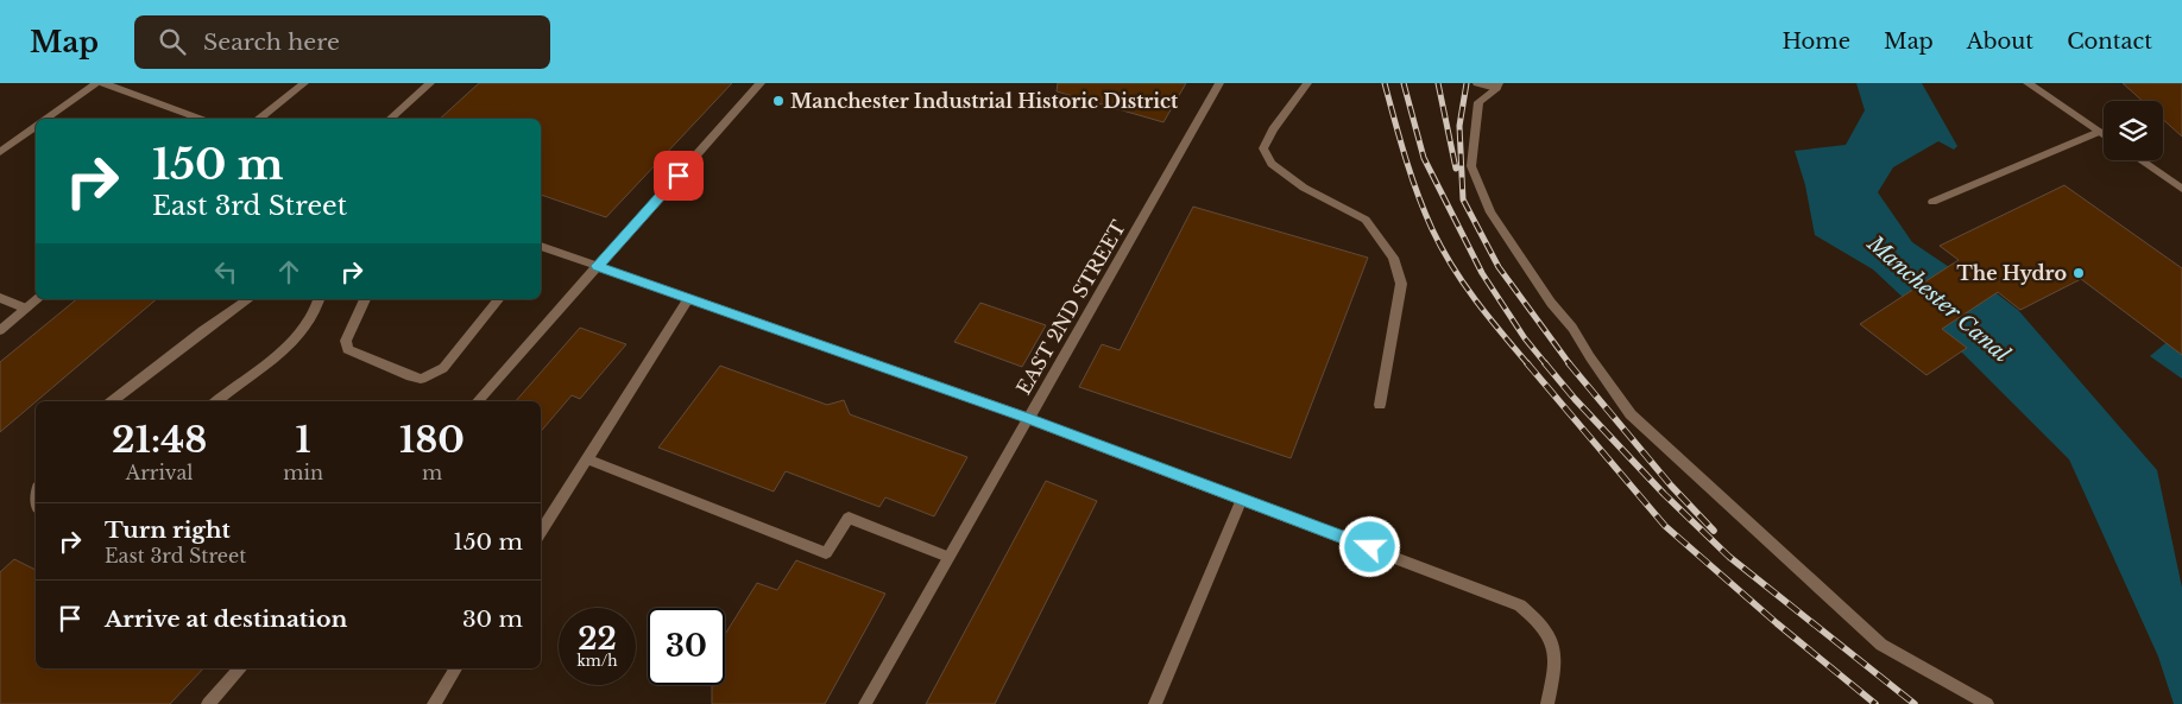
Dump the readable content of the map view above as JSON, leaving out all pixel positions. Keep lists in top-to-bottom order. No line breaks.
{"streets":{"street":["EAST 2ND STREET"]},"water":["Manchester Canal"],"places":["Manchester Industrial Historic District","The Hydro"],"page":{"header":"Map","search":"Search here","nav":["Home","Map","About","Contact"],"turn":["150 m","East 3rd Street"],"eta":["21:48","Arrival","1","min","180","m"],"list":[{"name":"Turn right","note":"East 3rd Street","value":"150 m"},{"name":"Arrive at destination","value":"30 m"}],"speed":"22 km/h","limit":"30"}}
